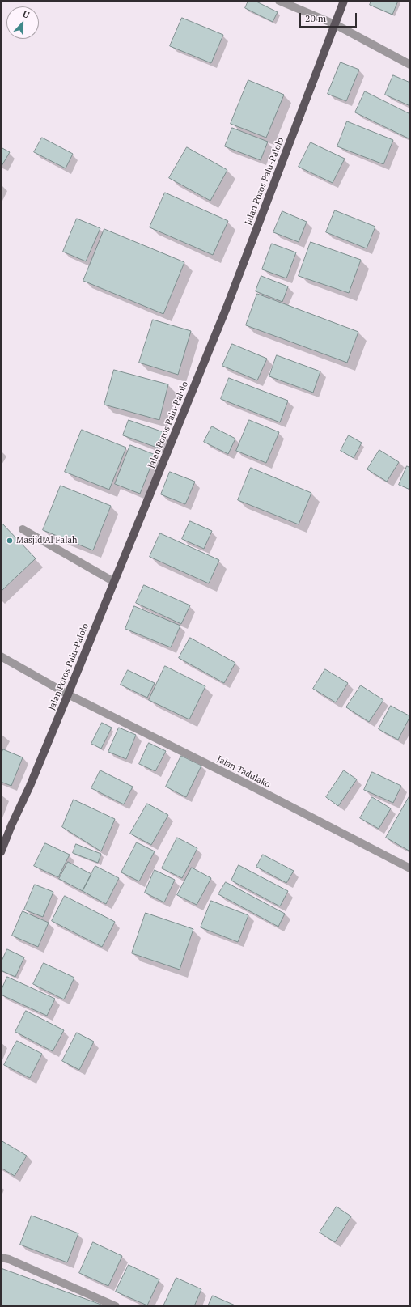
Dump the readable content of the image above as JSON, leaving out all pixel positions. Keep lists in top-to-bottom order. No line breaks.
{"streets":{"main road":["Jalan Poros Palu-Palolo"],"street":["Jalan Tadulako"]},"crossings":[["Jalan Poros Palu-Palolo","Jalan Tadulako"]],"places":["Masjid Al Falah"],"scale_bar":"20 m","north":"top"}
